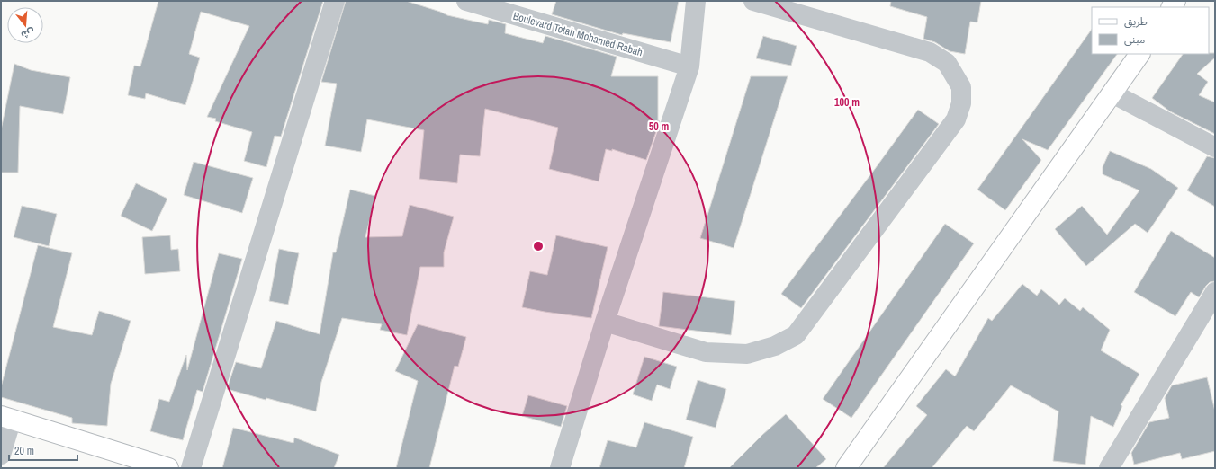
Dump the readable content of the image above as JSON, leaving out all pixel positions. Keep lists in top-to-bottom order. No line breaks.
{"streets":{"street":["Boulevard Totah Mohamed Rabah"]},"legend":["طريق","مبنى"],"scale_bar":"20 m","north":"bottom","rings":["100 m","50 m"]}
